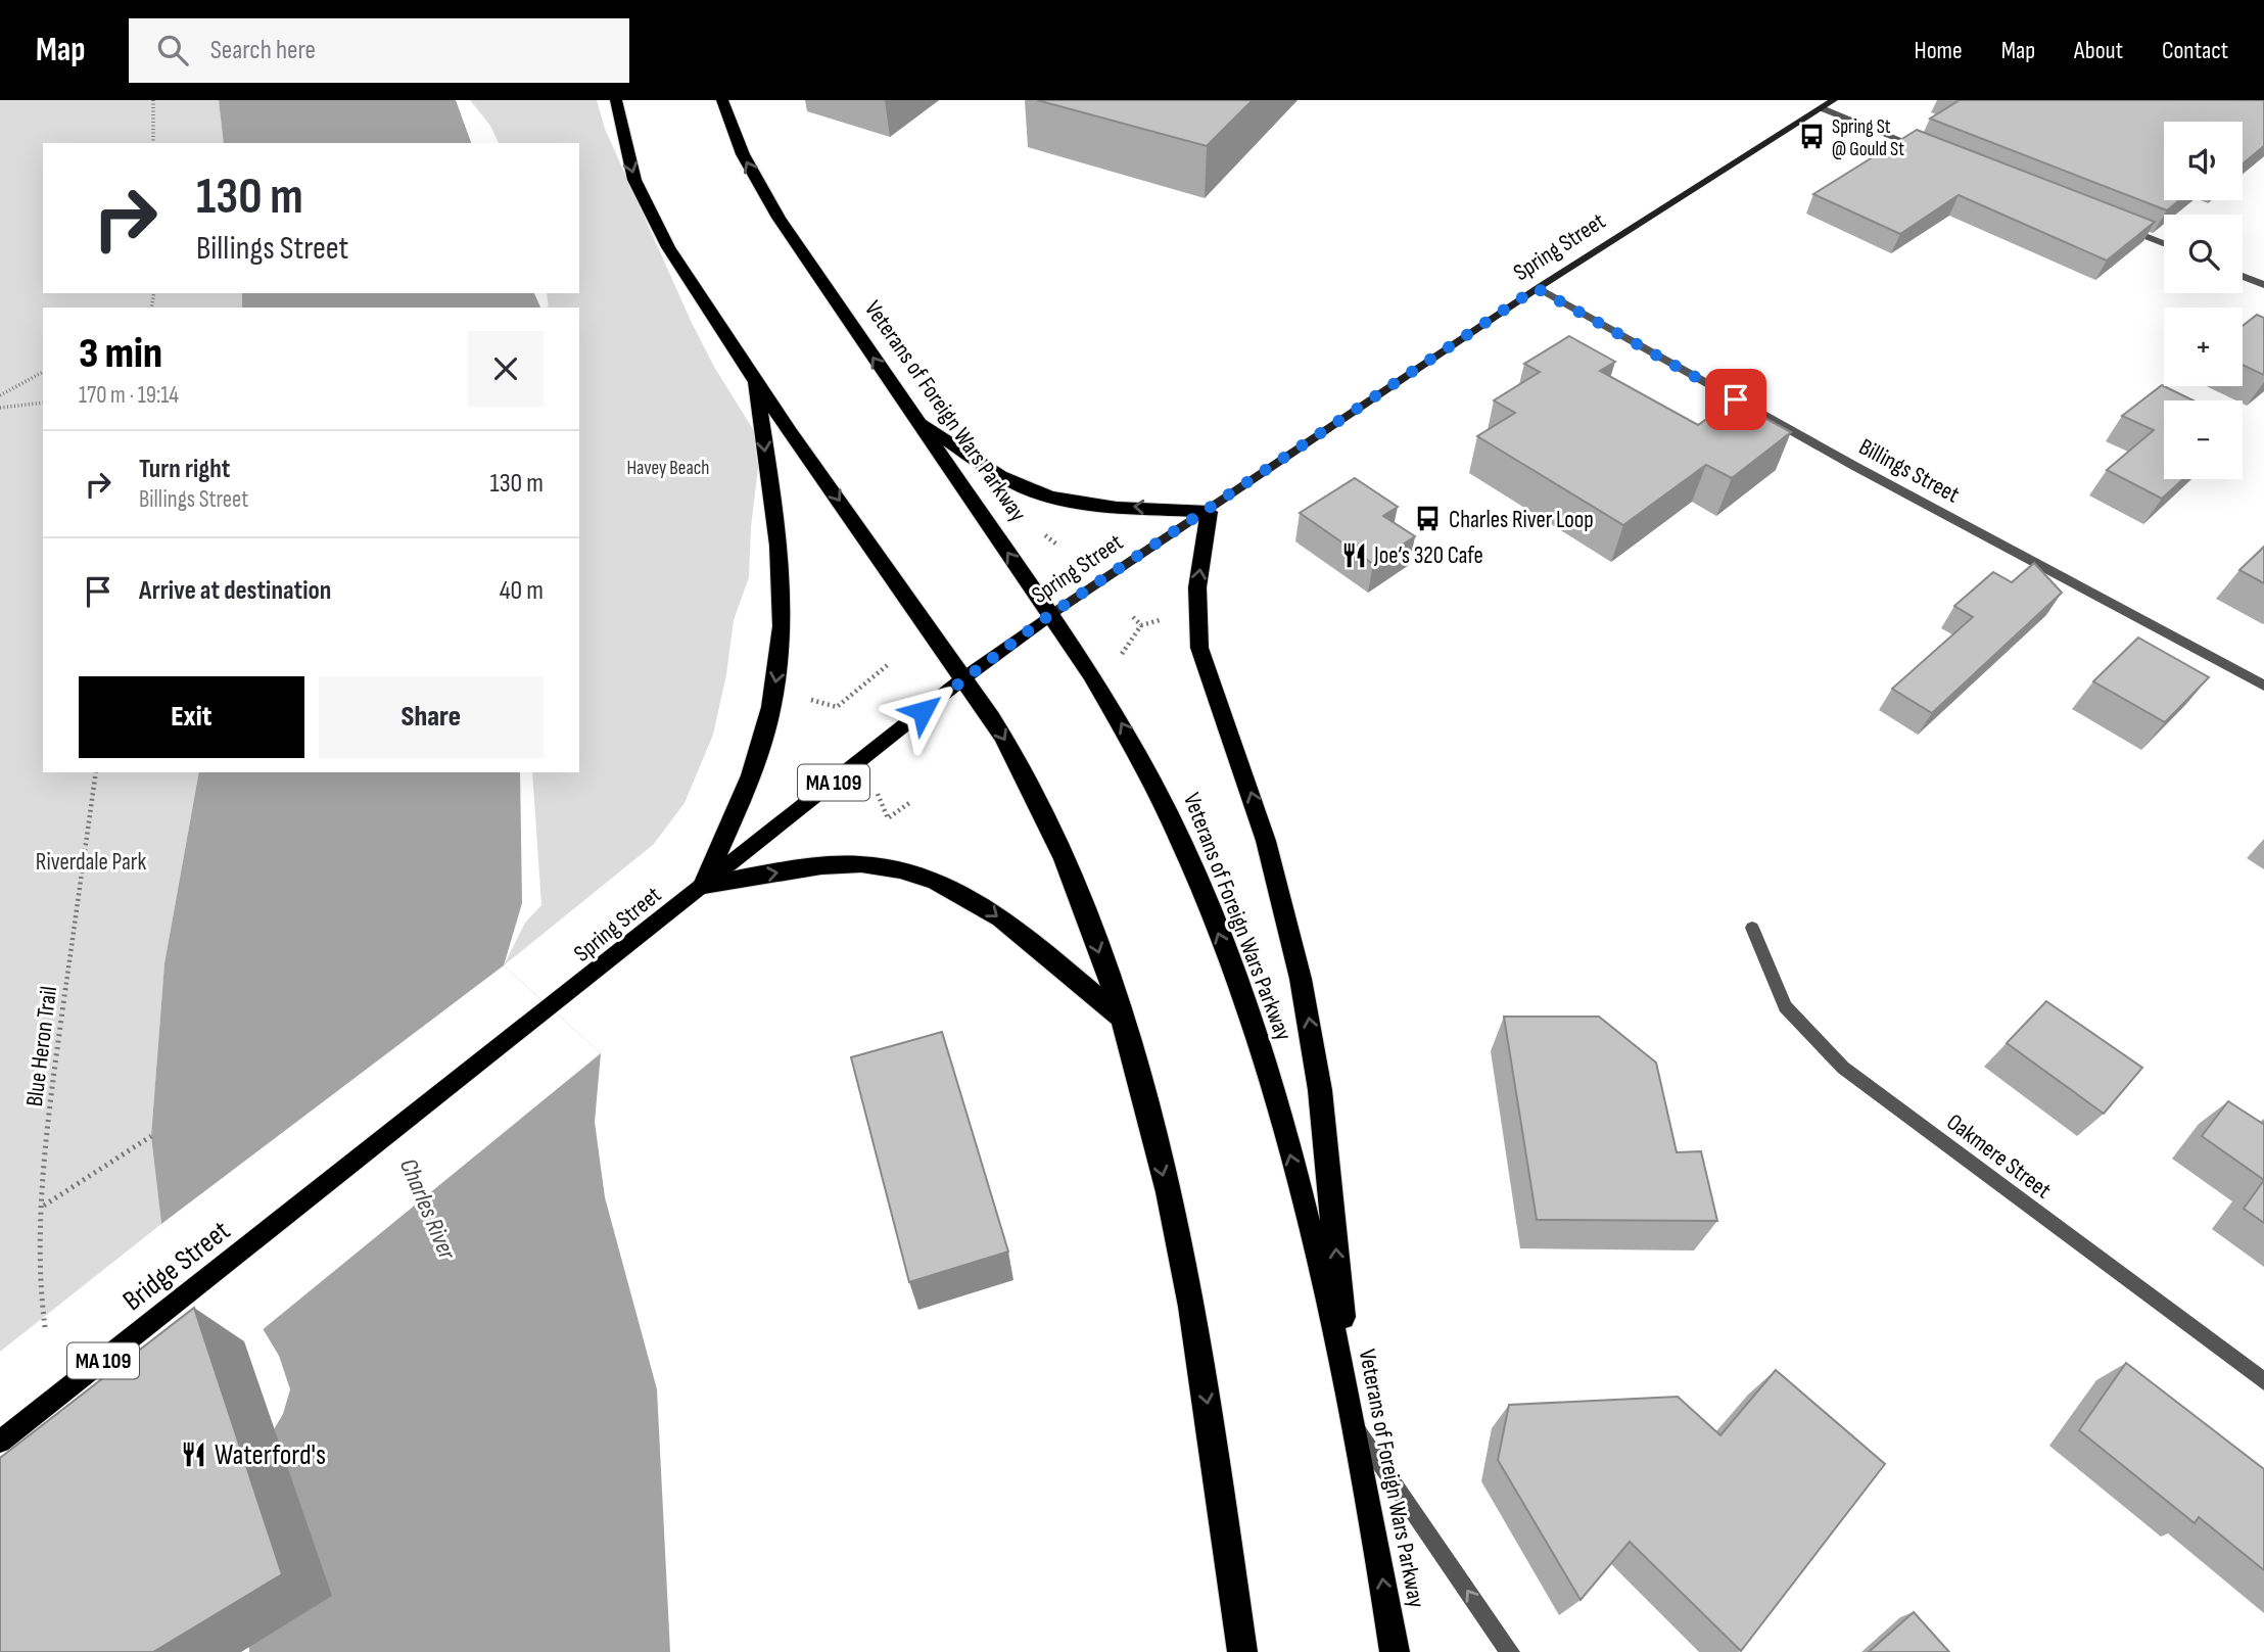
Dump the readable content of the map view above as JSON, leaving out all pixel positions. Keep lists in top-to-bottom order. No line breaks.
{"streets":{"highway":["Veterans of Foreign Wars Parkway"],"main road":["Spring Street","MA 109","Bridge Street"],"street":["Billings Street","Oakmere Street"],"path":["Blue Heron Trail"]},"crossings":[["Spring Street","Veterans of Foreign Wars Parkway"],["Spring Street","Billings Street"],["Spring Street","Bridge Street"]],"water":["Charles River"],"parks":["Havey Beach","Riverdale Park"],"places":{"bus stop":["Spring St @ Gould St","Charles River Loop"],"restaurant":["Joe’s 320 Cafe","Waterford's"]},"page":{"header":"Map","search":"Search here","nav":["Home","Map","About","Contact"],"map_buttons":["+","−"],"turn":["130 m","Billings Street"],"heading":["3 min","170 m · 19:14"],"list":[{"name":"Turn right","note":"Billings Street","value":"130 m"},{"name":"Arrive at destination","value":"40 m"}],"buttons":["Exit","Share"]}}
